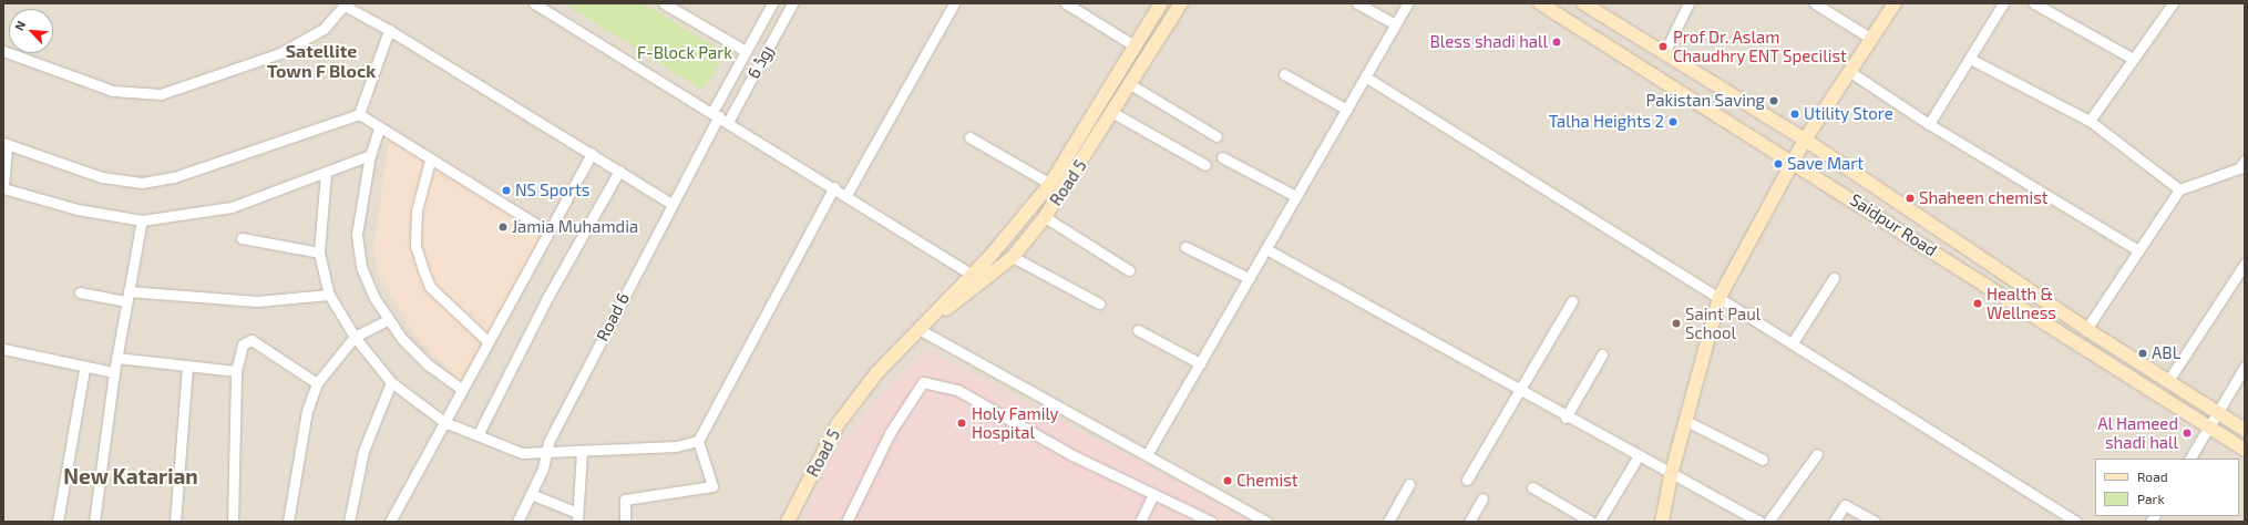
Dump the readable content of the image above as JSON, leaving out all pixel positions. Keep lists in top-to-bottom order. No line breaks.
{"streets":{"main road":["Road 5","Saidpur Road"],"street":["روڈ 6","Road 6"]},"crossings":[["روڈ 6","Road 6"]],"districts":["Satellite Town F Block","New Katarian"],"parks":["F-Block Park"],"places":["Bless shadi hall","Prof Dr. Aslam Chaudhry ENT Specilist","Pakistan Saving","Utility Store","Talha Heights 2","Save Mart","NS Sports","Shaheen chemist","Jamia Muhamdia","Health & Wellness","Saint Paul School","ABL","Holy Family Hospital","Al Hameed shadi hall","Chemist"],"legend":["Road","Park"],"north":"top left"}
